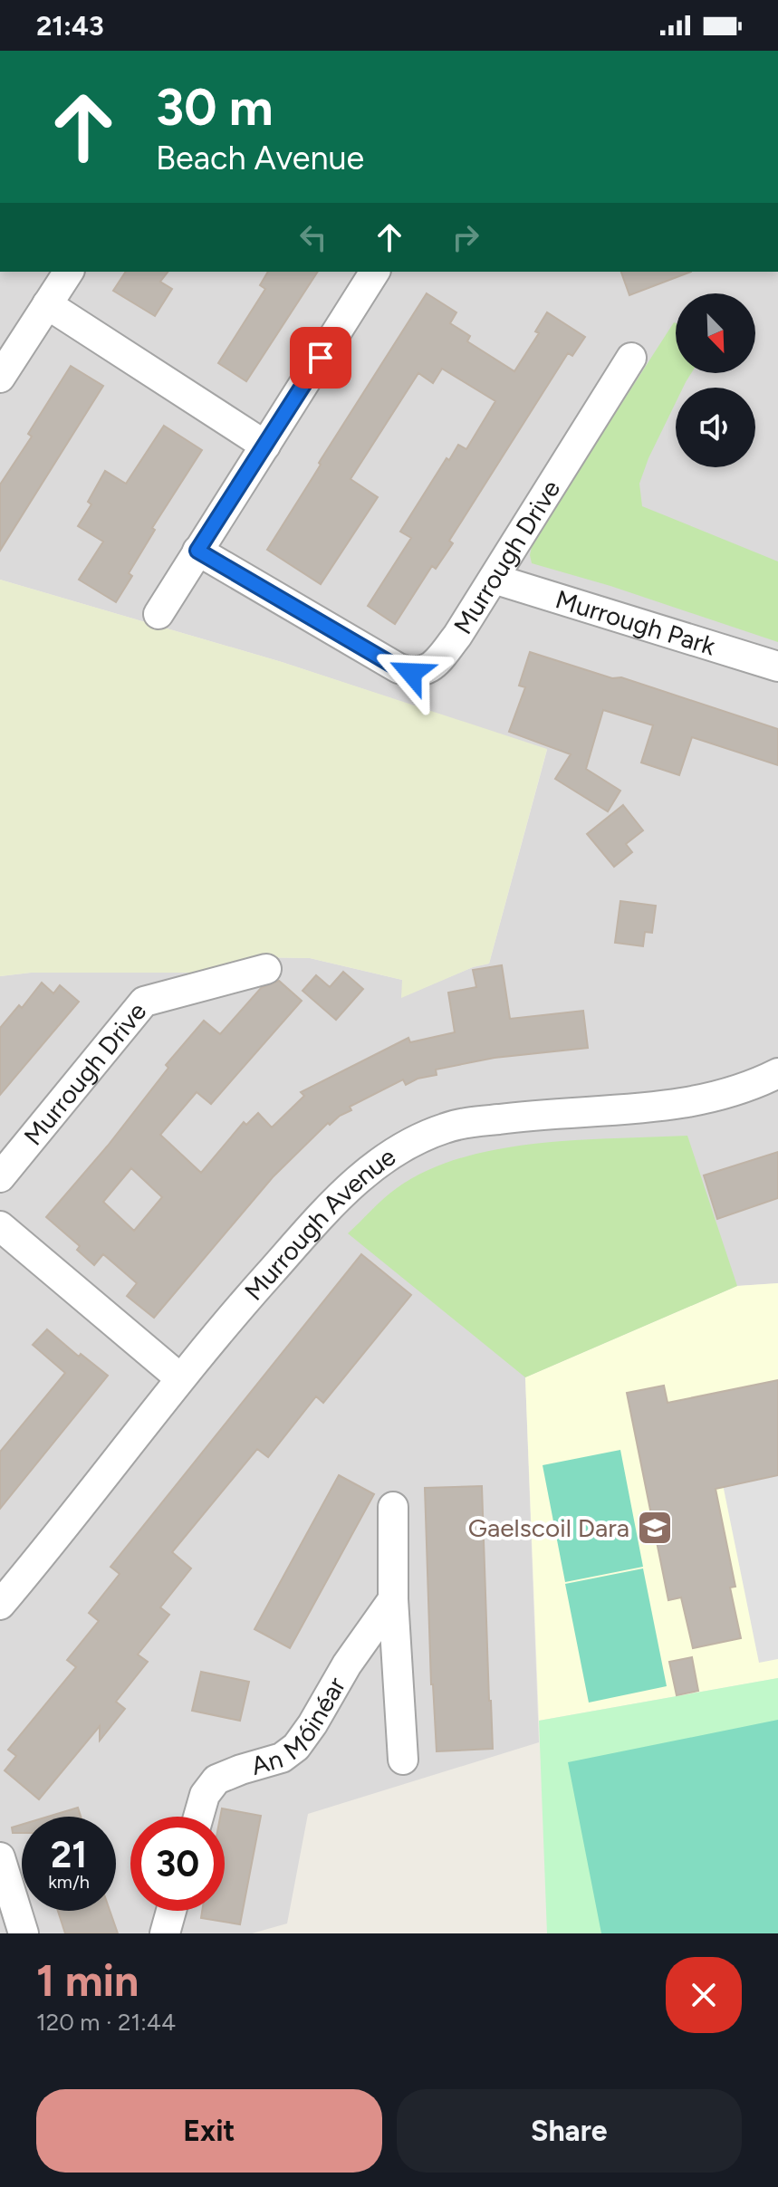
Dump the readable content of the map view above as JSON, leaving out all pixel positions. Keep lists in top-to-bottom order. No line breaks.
{"streets":{"street":["Murrough Drive","Murrough Park","Murrough Avenue","An Móinéar"]},"crossings":[["Murrough Drive","Murrough Park"]],"places":{"school or university":["Gaelscoil Dara"]},"north":"bottom right","page":{"status":"21:43","turn":["30 m","Beach Avenue"],"speed":"21 km/h","limit":"30","heading":["1 min","120 m · 21:44"],"buttons":["Exit","Share"]}}
